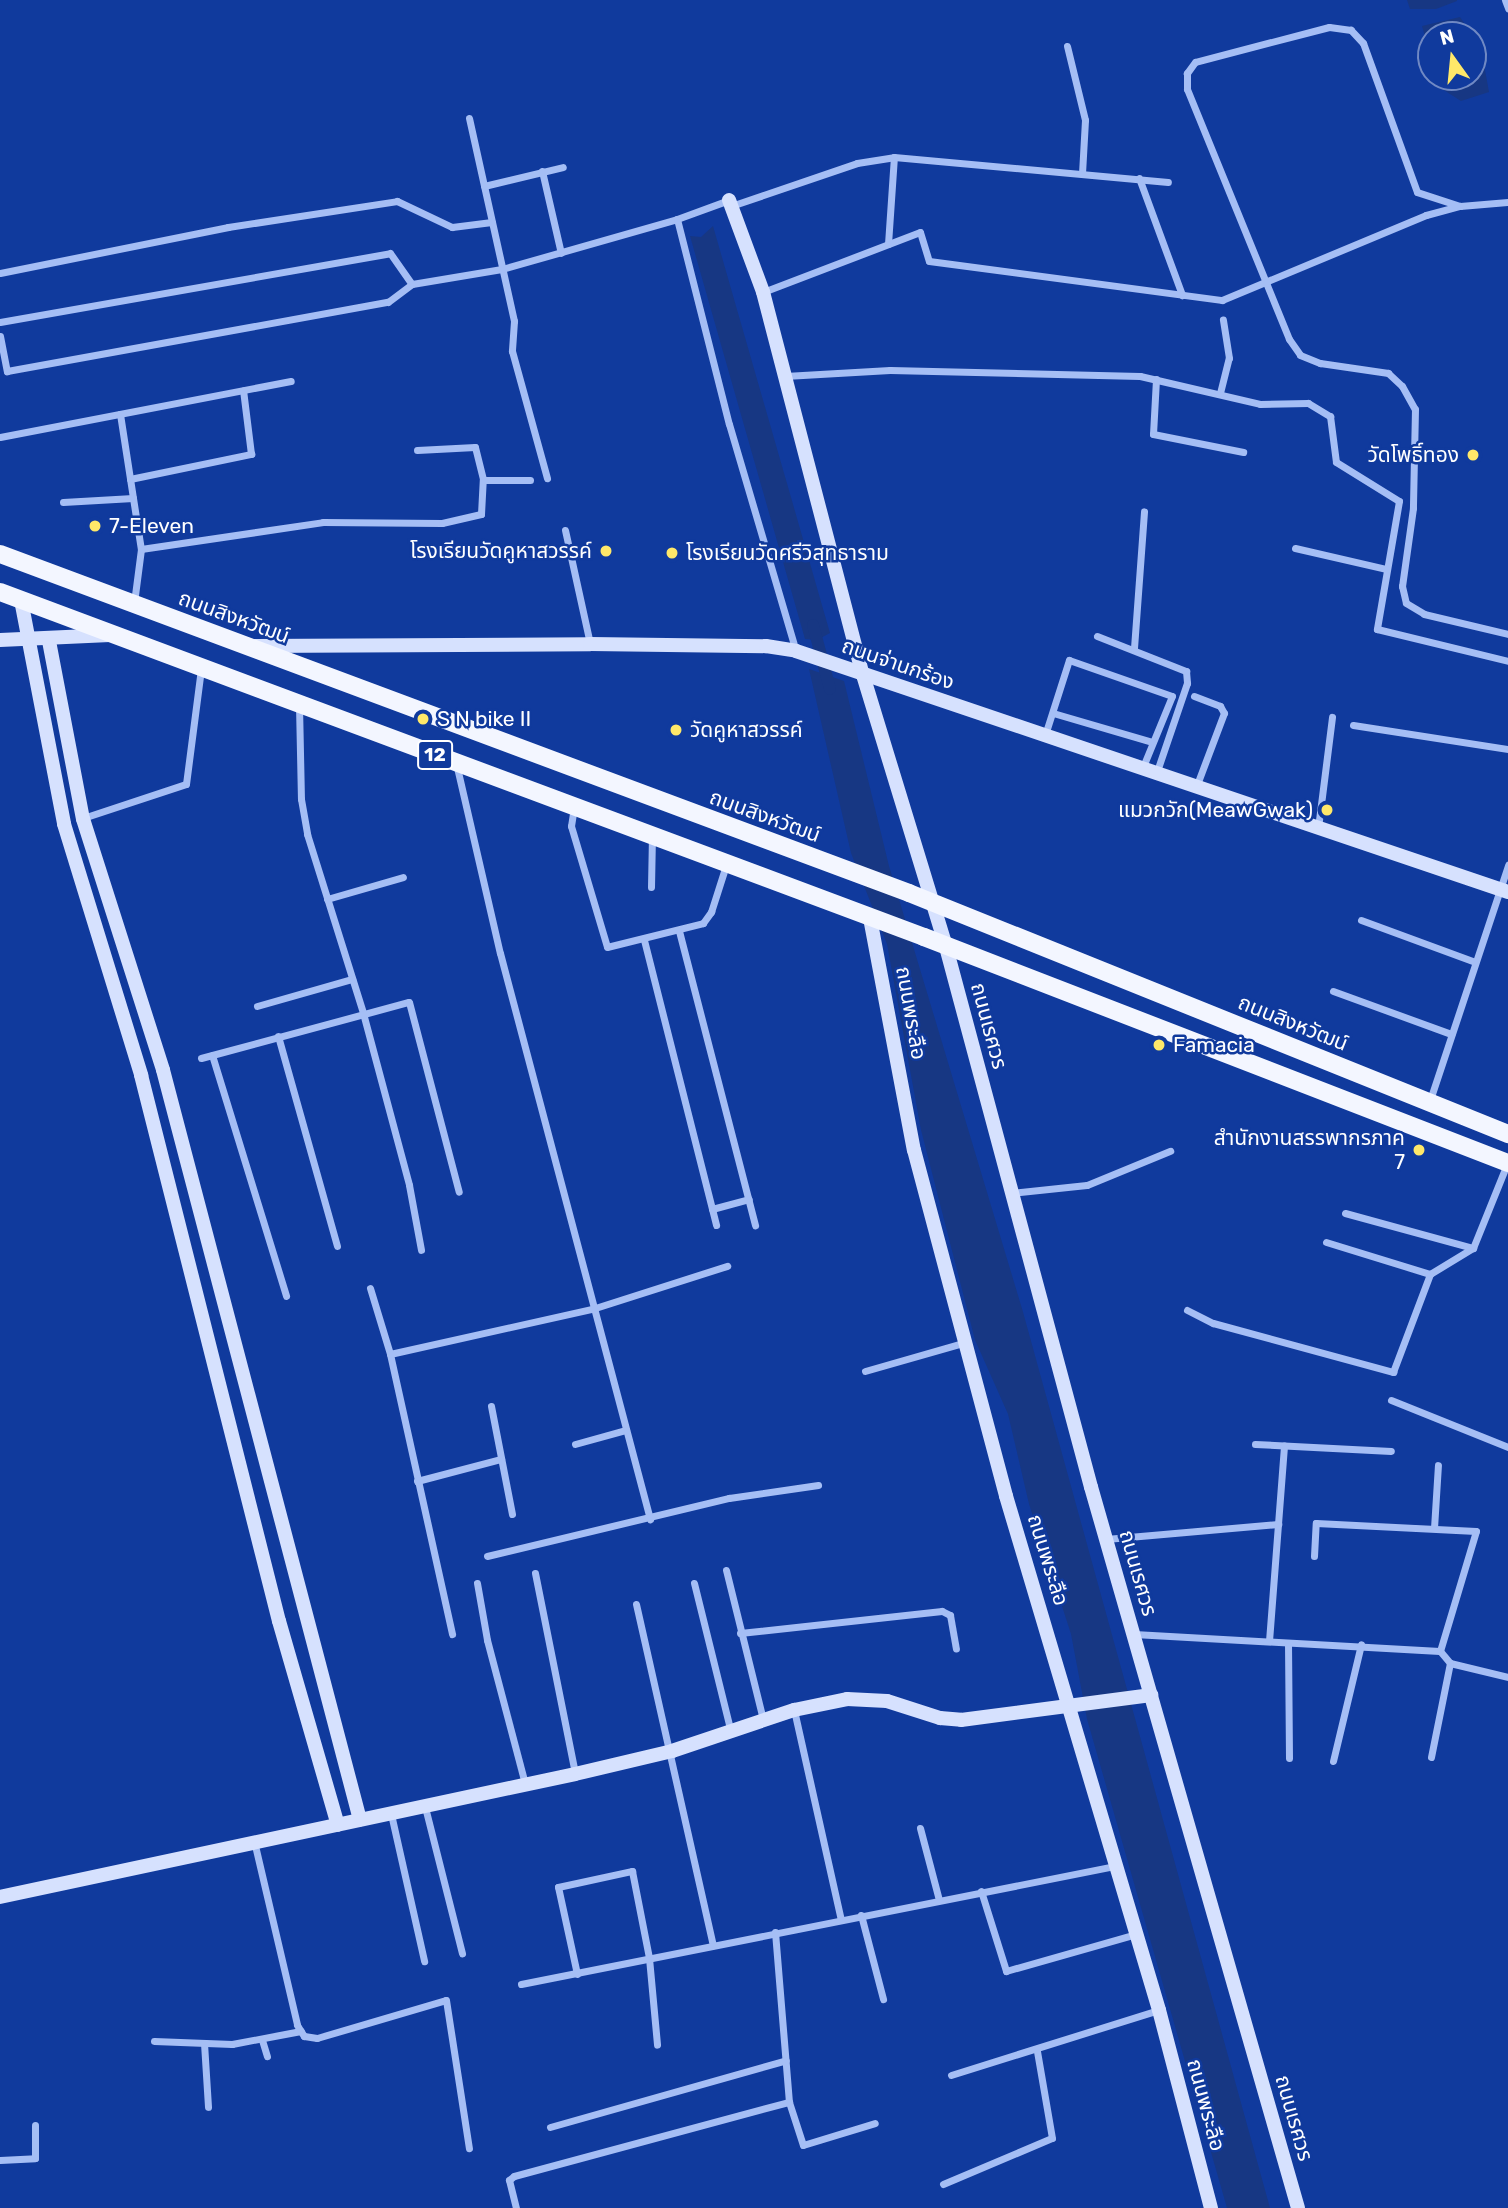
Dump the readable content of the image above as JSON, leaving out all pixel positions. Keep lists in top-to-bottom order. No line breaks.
{"streets":{"main road":["ถนนสิงหวัฒน์","12"],"street":["ถนนจ่านกร้อง","ถนนพระลือ","ถนนเรศวร"]},"crossings":[["ถนนสิงหวัฒน์","ถนนจ่านกร้อง"],["ถนนสิงหวัฒน์","ถนนเรศวร"],["ถนนจ่านกร้อง","ถนนเรศวร"],["12","ถนนพระลือ"],["12","ถนนเรศวร"]],"places":["วัดโพธิ์ทอง","7-Eleven","โรงเรียนวัดคูหาสวรรค์","โรงเรียนวัดศรีวิสุทธาราม","S N bike II","วัดคูหาสวรรค์","แมวกวัก(MeawGwak)","Famacia","สำนักงานสรรพากรภาค 7"],"north":"top"}
